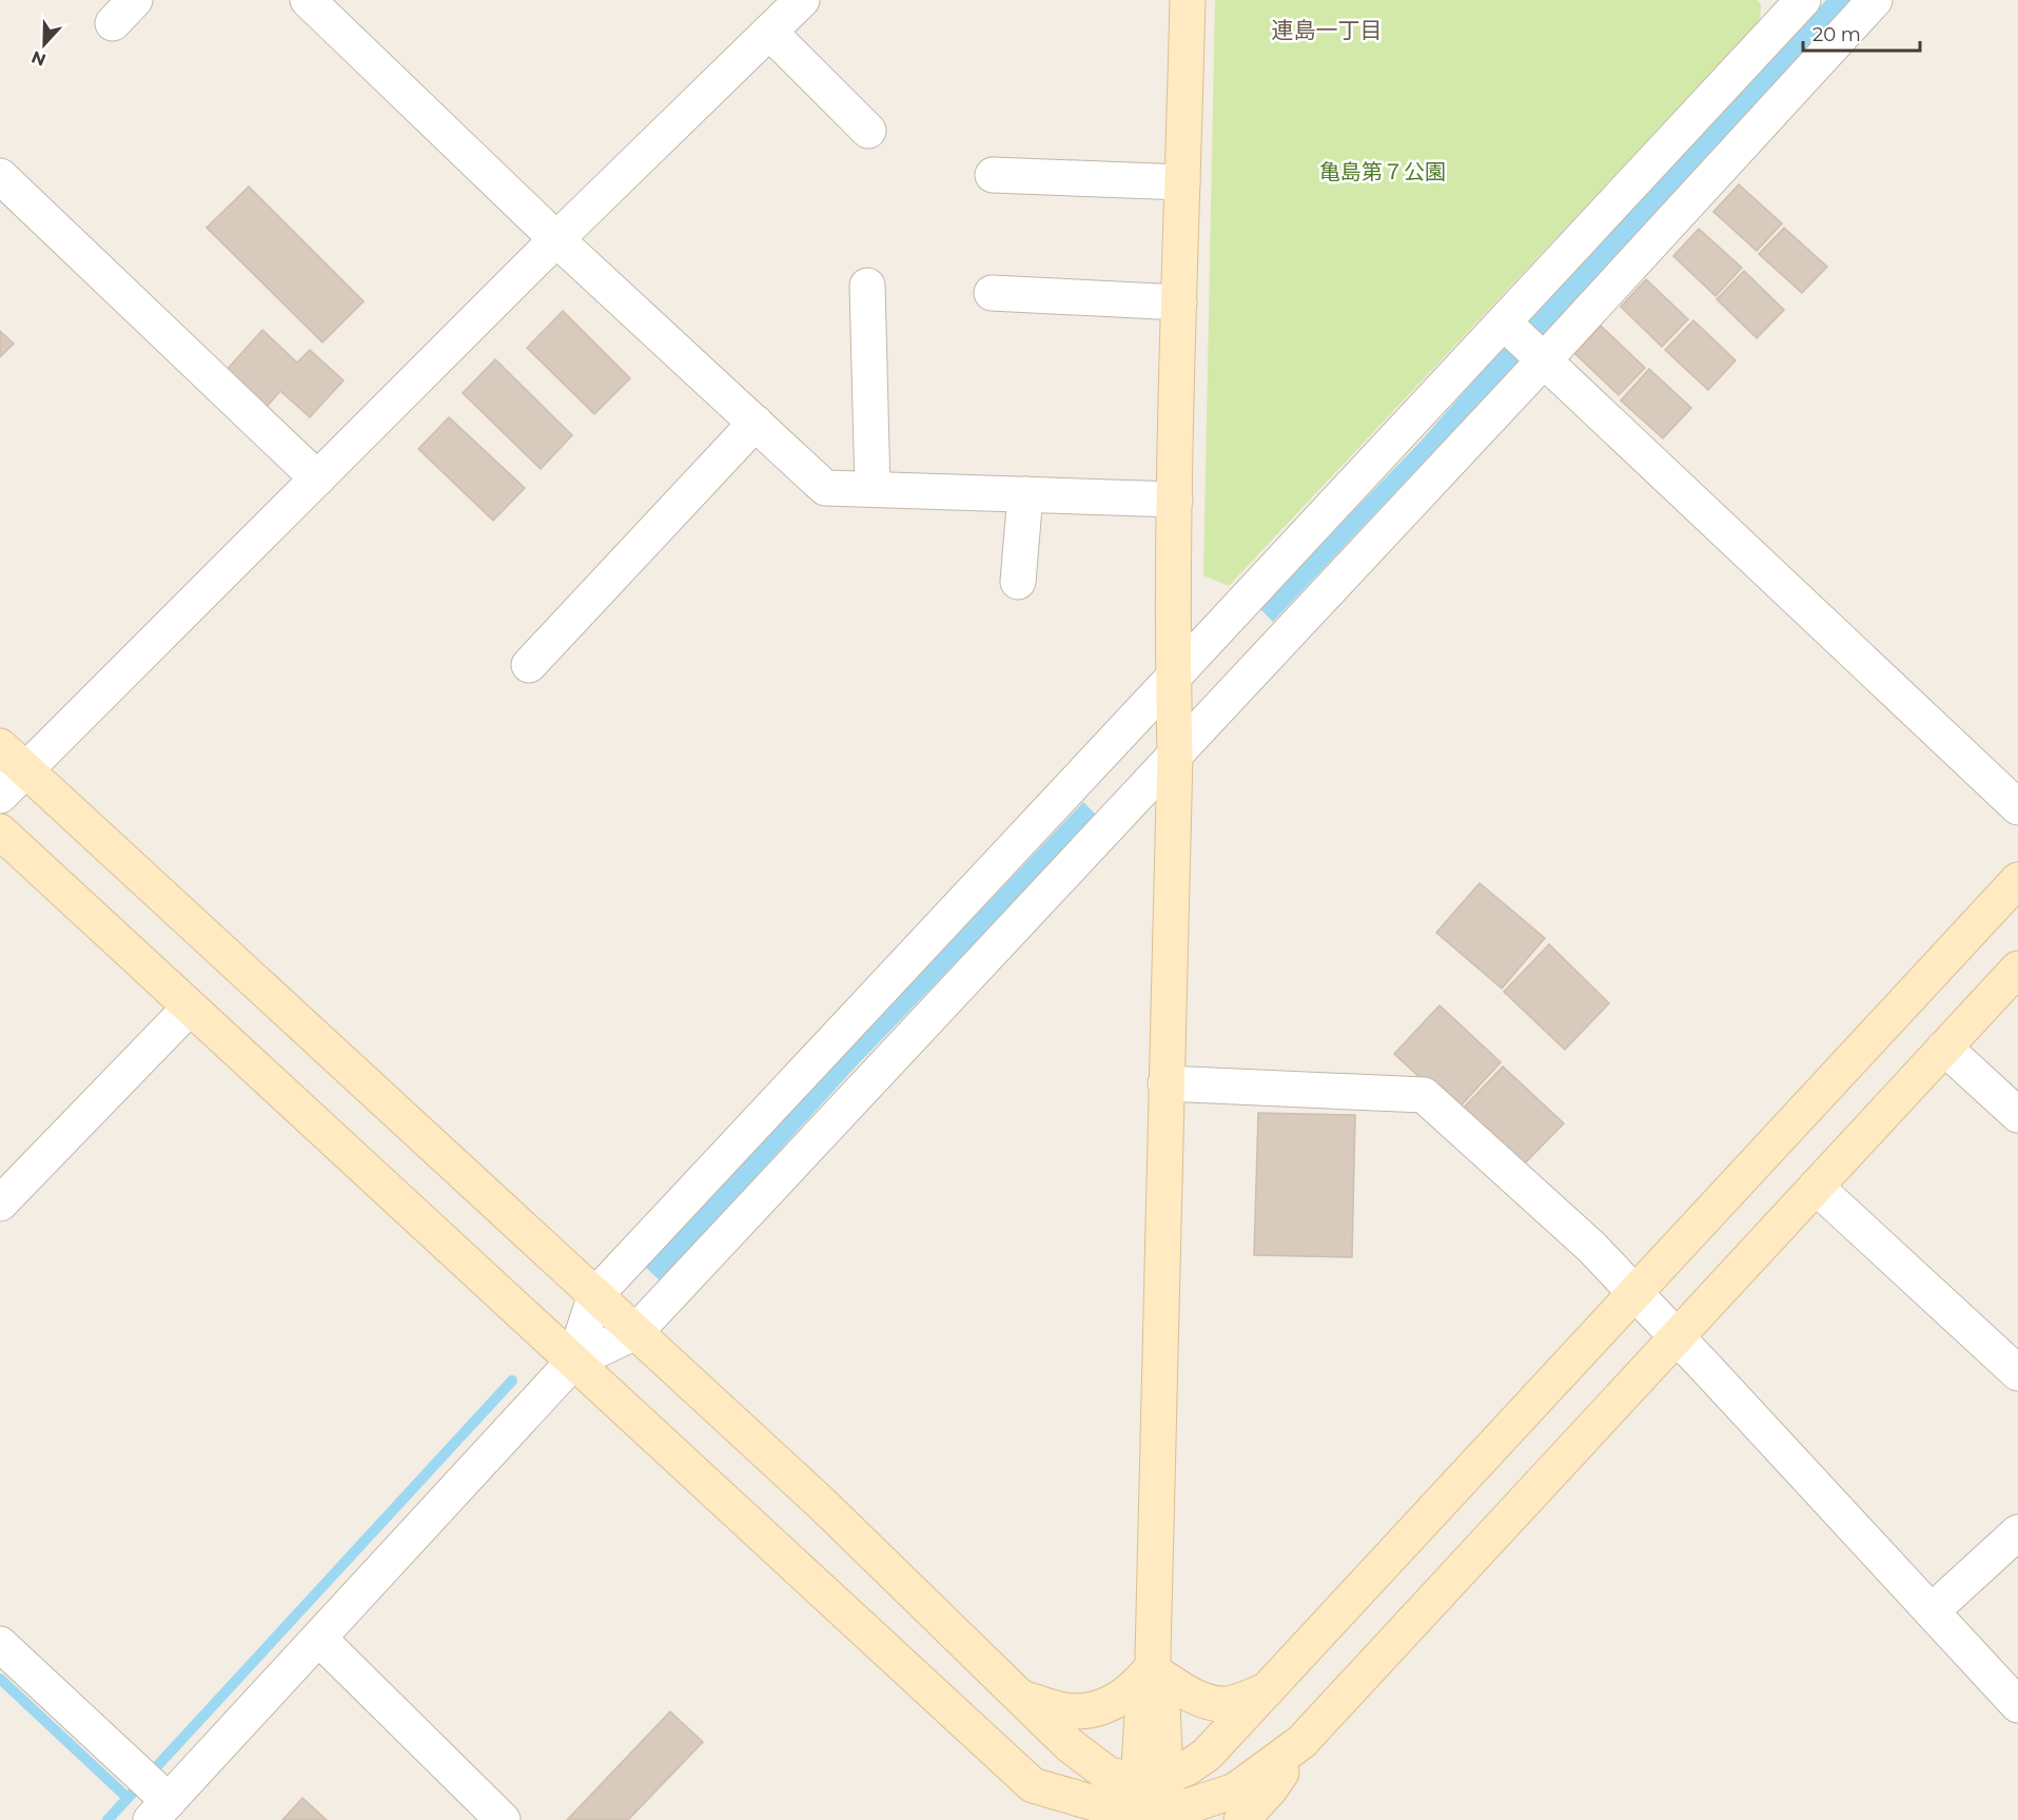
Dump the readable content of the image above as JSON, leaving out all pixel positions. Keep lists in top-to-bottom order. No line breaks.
{"districts":["連島一丁目"],"parks":["亀島第７公園"],"scale_bar":"20 m","north":"bottom"}
